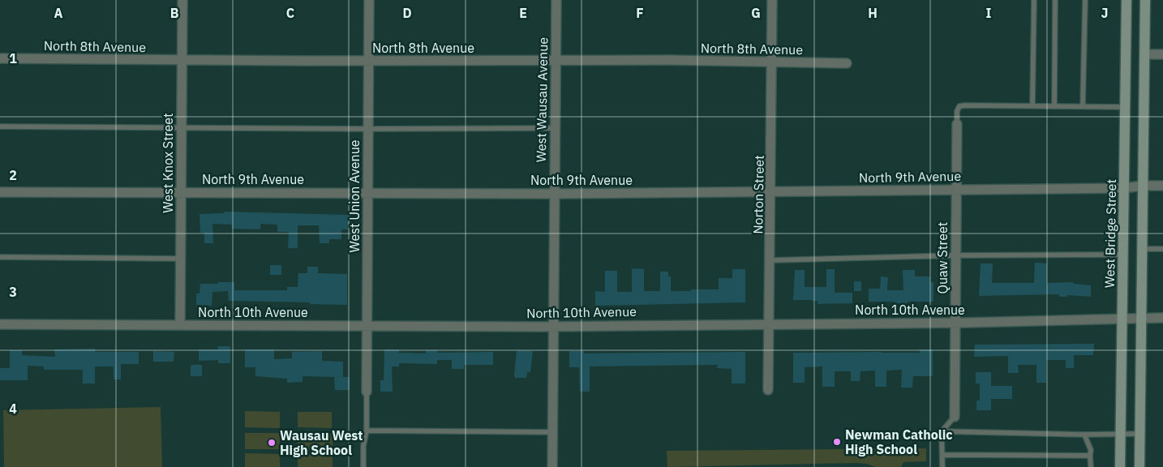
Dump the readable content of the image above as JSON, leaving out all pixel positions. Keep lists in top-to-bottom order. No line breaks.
{"streets":{"main road":["West Bridge Street"],"street":["North 8th Avenue","West Wausau Avenue","West Knox Street","North 9th Avenue","Norton Street","West Union Avenue","Quaw Street","North 10th Avenue"]},"crossings":[["North 8th Avenue","West Wausau Avenue"],["North 8th Avenue","West Knox Street"],["North 8th Avenue","Norton Street"],["North 8th Avenue","West Union Avenue"],["West Wausau Avenue","North 9th Avenue"],["West Wausau Avenue","North 10th Avenue"],["West Knox Street","North 9th Avenue"],["West Knox Street","North 10th Avenue"],["North 9th Avenue","Norton Street"],["North 9th Avenue","West Union Avenue"],["North 9th Avenue","West Bridge Street"],["North 9th Avenue","Quaw Street"],["Norton Street","North 10th Avenue"],["West Union Avenue","North 10th Avenue"],["West Bridge Street","North 10th Avenue"],["Quaw Street","North 10th Avenue"]],"places":["Newman Catholic High School","Wausau West High School"],"grid":{"columns":["A","B","C","D","E","F","G","H","I","J"],"rows":["1","2","3","4"]}}
